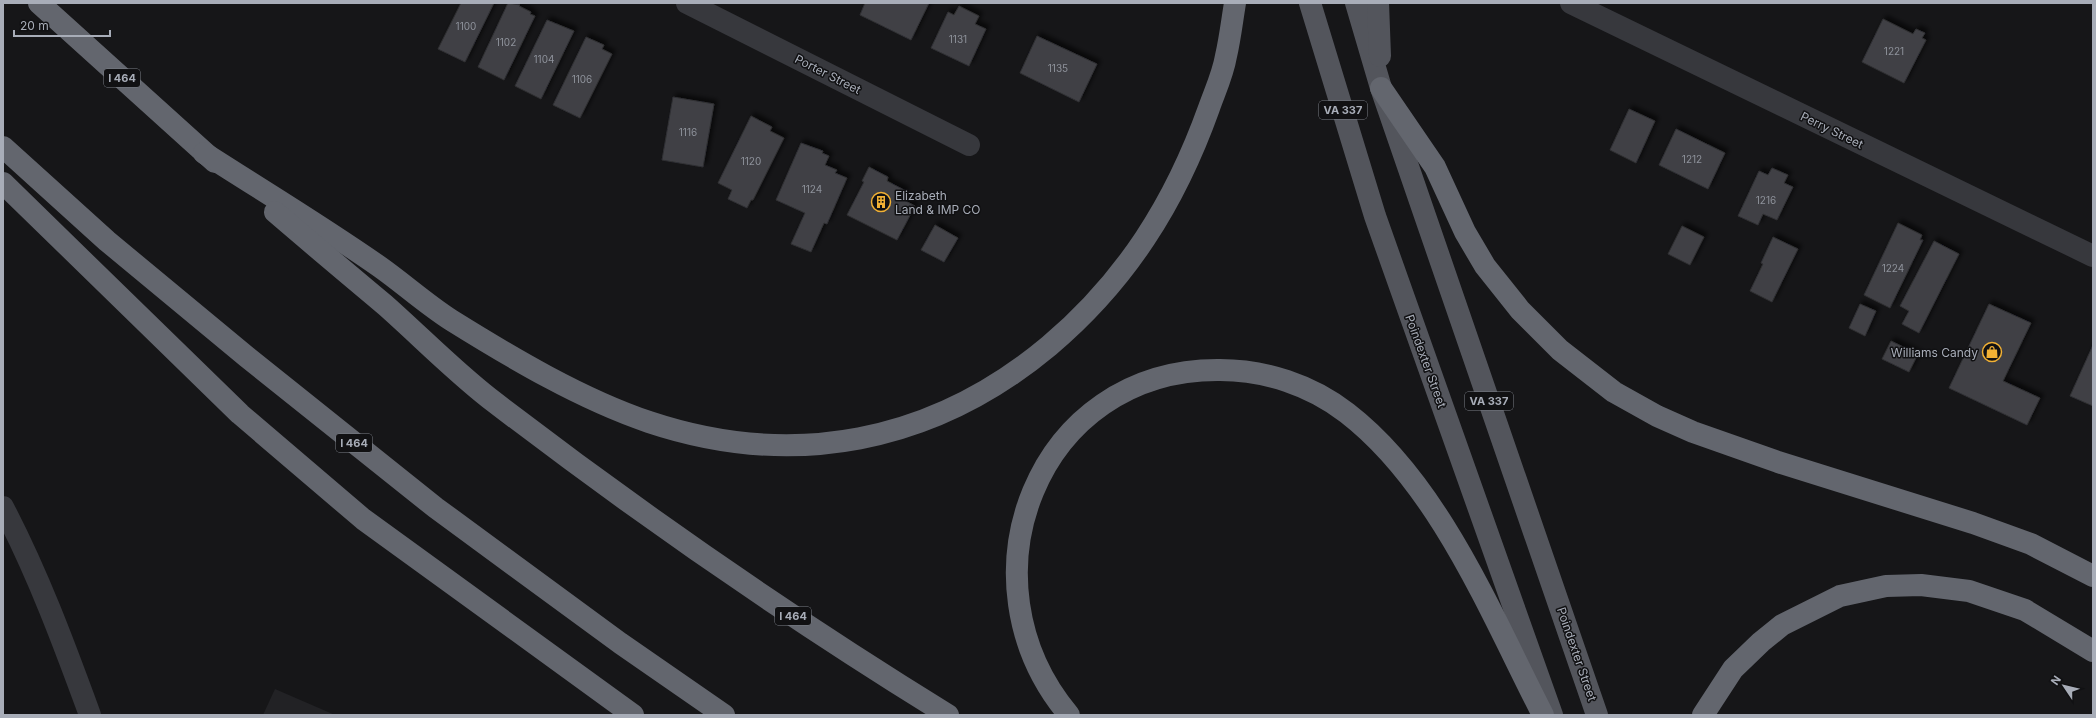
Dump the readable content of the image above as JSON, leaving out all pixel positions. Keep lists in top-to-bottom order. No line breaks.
{"streets":{"highway":["I 464"],"main road":["VA 337","Poindexter Street"],"street":["Porter Street","Perry Street"]},"places":{"building":["Elizabeth Land & IMP CO"],"shop":["Williams Candy"]},"house_numbers":["1100","1131","1102","1221","1104","1135","1106","1116","1212","1120","1124","1216","1224"],"scale_bar":"20 m","north":"top left"}
